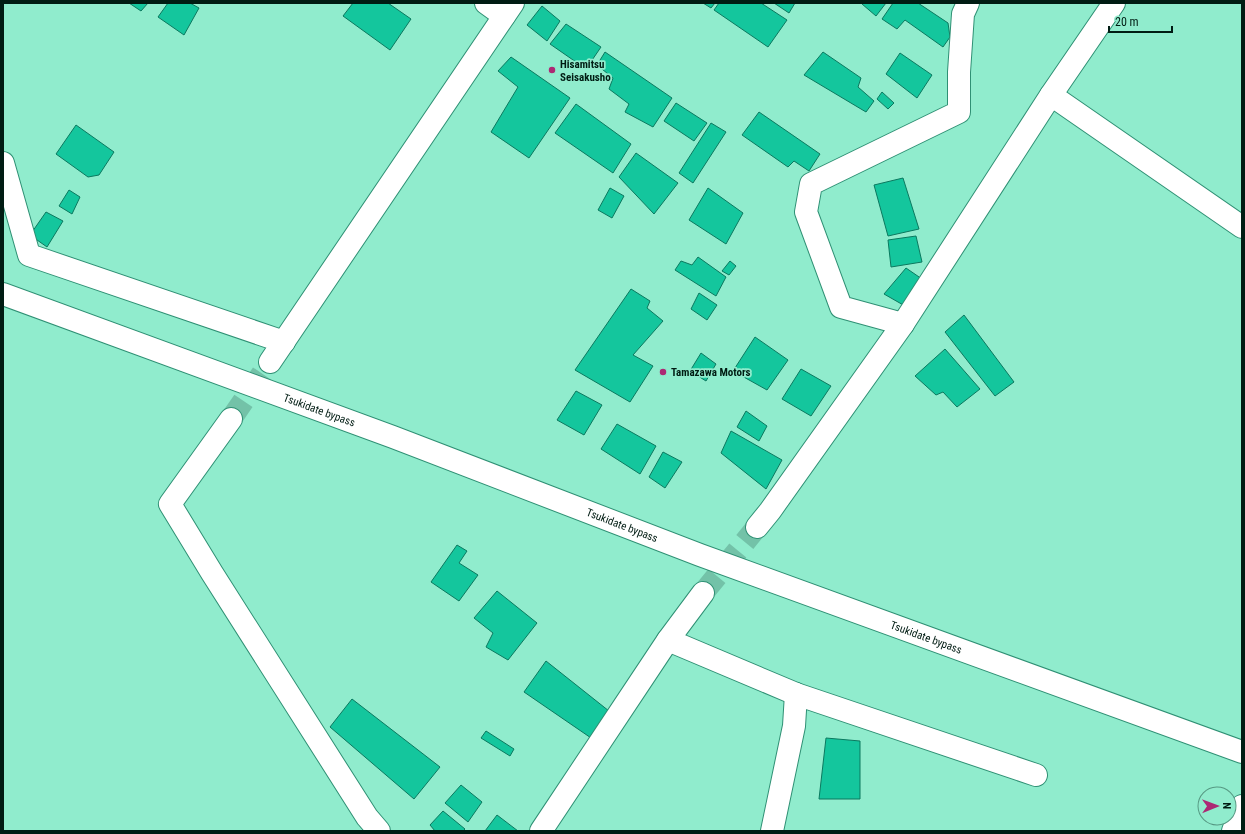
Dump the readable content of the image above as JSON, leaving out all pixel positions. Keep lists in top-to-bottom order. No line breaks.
{"streets":{"main road":["Tsukidate bypass"]},"places":["Hisamitsu Seisakusho","Tamazawa Motors"],"scale_bar":"20 m","north":"right"}
